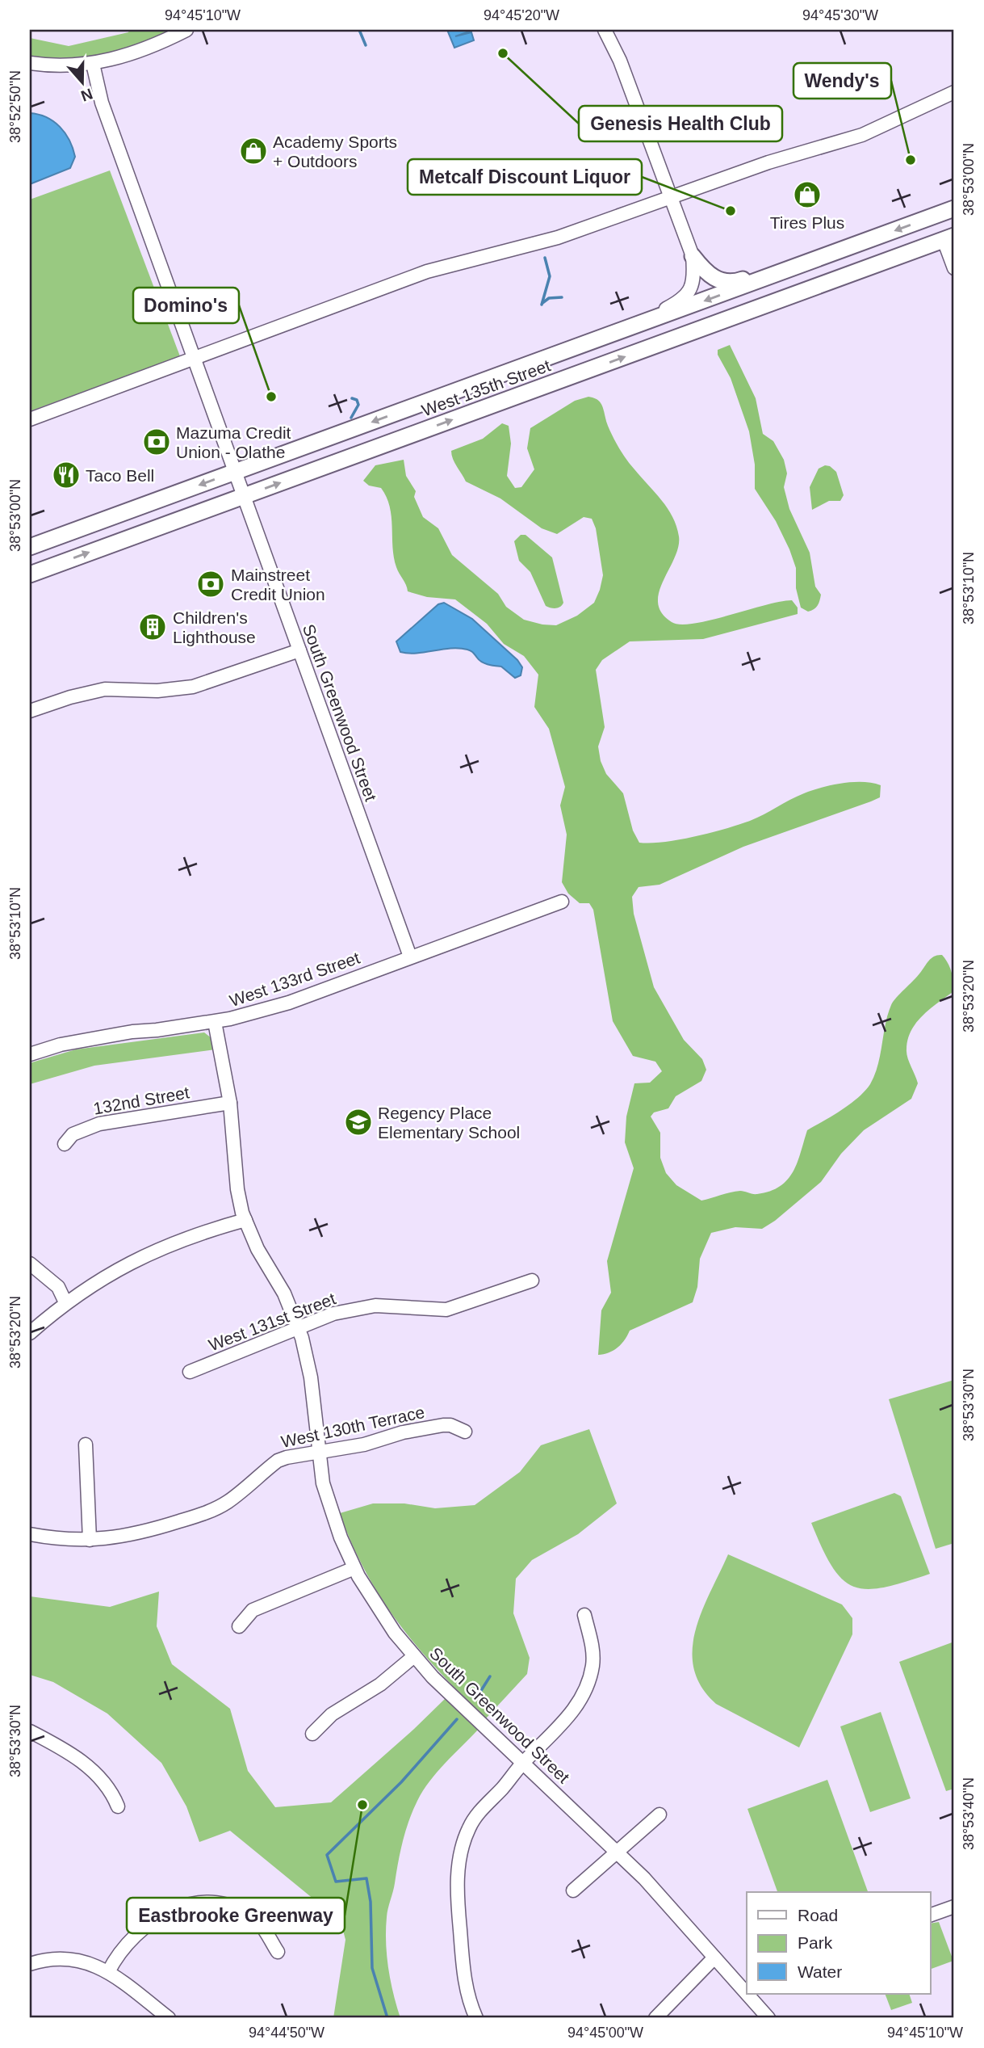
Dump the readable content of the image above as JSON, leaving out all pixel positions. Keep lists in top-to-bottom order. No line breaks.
{"streets":{"main road":["West 135th Street"],"street":["South Greenwood Street","West 133rd Street","132nd Street","West 131st Street","West 130th Terrace"]},"crossings":[["West 135th Street","South Greenwood Street"],["South Greenwood Street","West 133rd Street"],["South Greenwood Street","132nd Street"],["South Greenwood Street","West 131st Street"],["South Greenwood Street","West 130th Terrace"]],"places":{"other":["Genesis Health Club","Wendy's","Metcalf Discount Liquor","Domino's","Eastbrooke Greenway"],"shop":["Academy Sports + Outdoors","Tires Plus"],"bank":["Mazuma Credit Union - Olathe","Mainstreet Credit Union"],"restaurant":["Taco Bell"],"building":["Children's Lighthouse"],"school or university":["Regency Place Elementary School"]},"legend":["Road","Park","Water"],"north":"bottom","coordinates":["94°45'10\"W","94°45'20\"W","94°45'30\"W","38°52'50\"N","38°53'00\"N","38°53'10\"N","38°53'20\"N","38°53'30\"N","38°53'40\"N","94°44'50\"W","94°45'00\"W"]}
